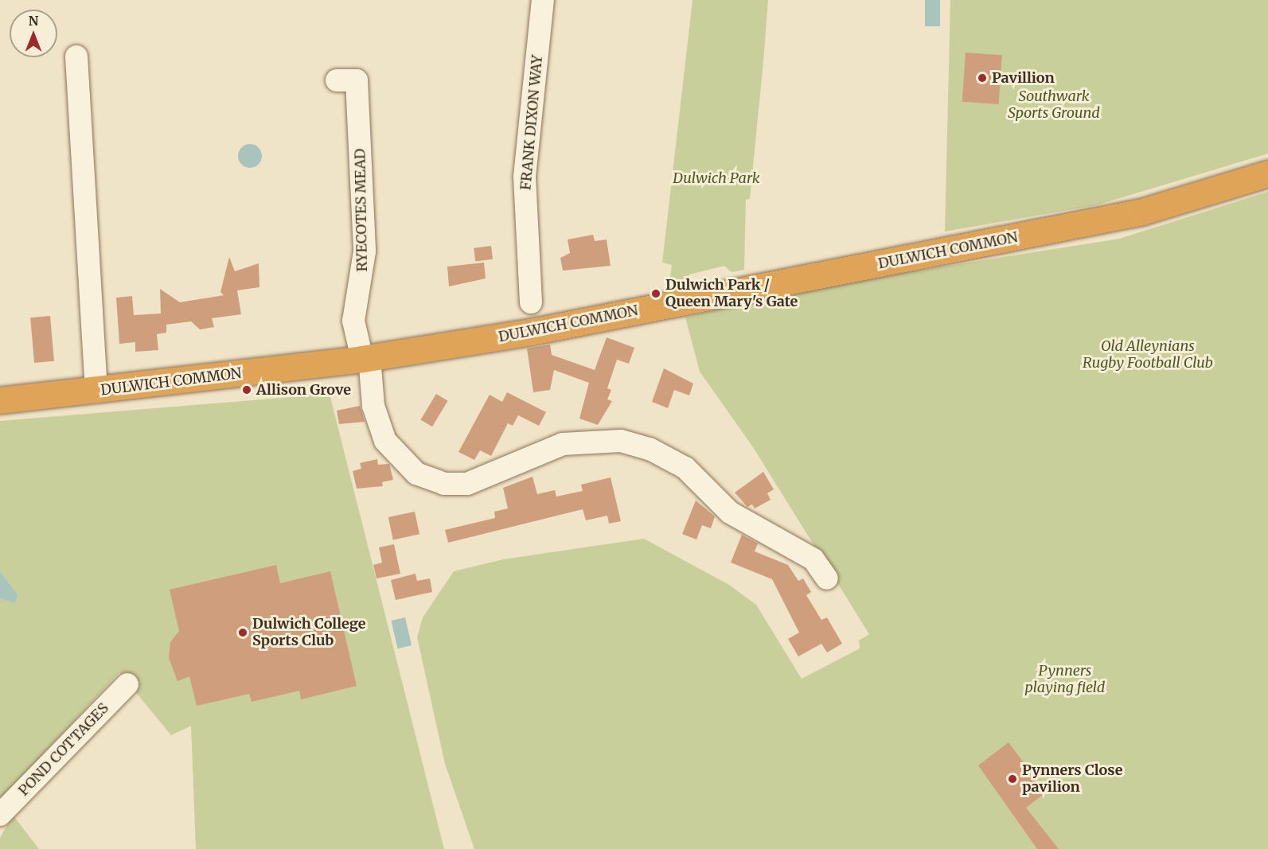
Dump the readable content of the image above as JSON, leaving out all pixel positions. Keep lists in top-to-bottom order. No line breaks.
{"streets":{"highway":["DULWICH COMMON"],"street":["FRANK DIXON WAY","RYECOTES MEAD","POND COTTAGES"]},"crossings":[["RYECOTES MEAD","DULWICH COMMON"]],"parks":["Southwark Sports Ground","Dulwich Park","Old Alleynians Rugby Football Club","Pynners playing field"],"places":["Pavillion","Dulwich Park / Queen Mary's Gate","Allison Grove","Dulwich College Sports Club","Pynners Close pavilion"],"north":"top"}
